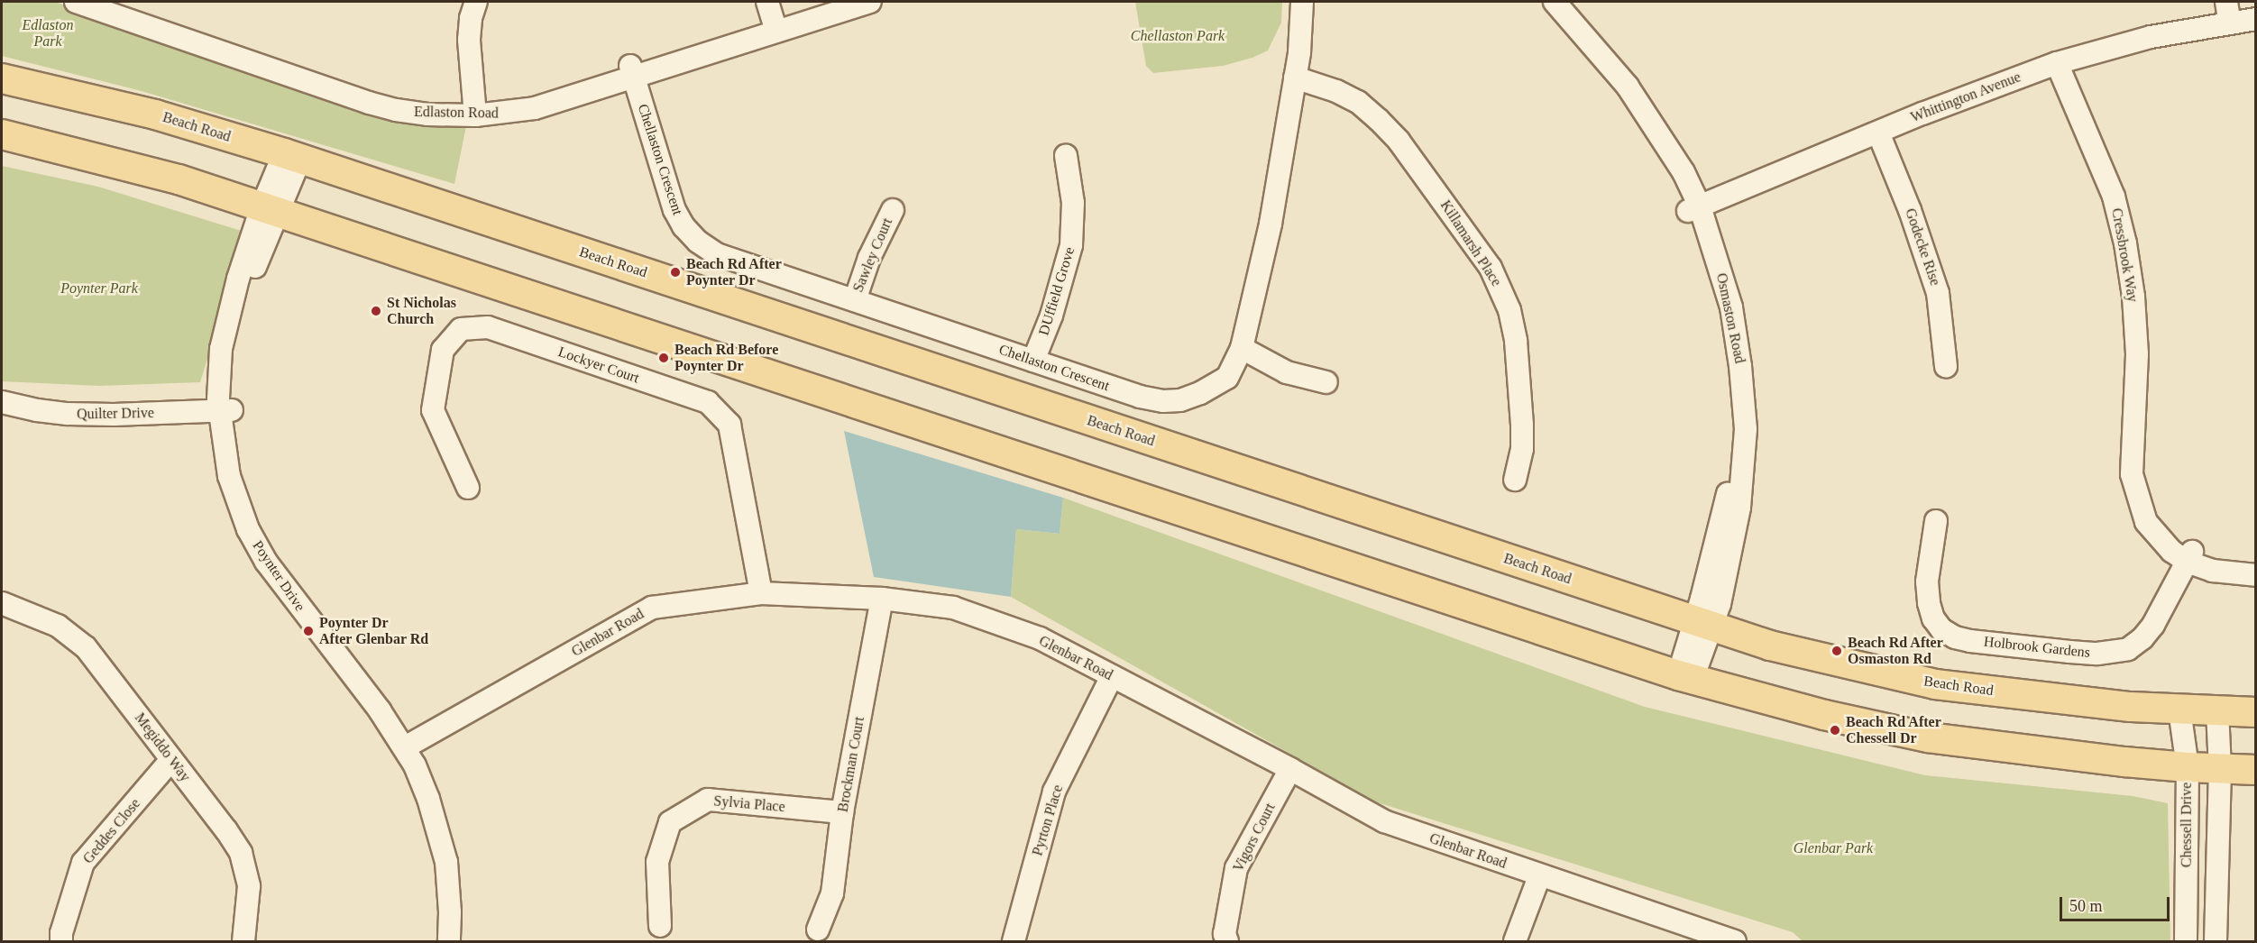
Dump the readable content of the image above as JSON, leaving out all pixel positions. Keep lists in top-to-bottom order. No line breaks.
{"streets":{"main road":["Beach Road"],"street":["Whittington Avenue","Edlaston Road","Chellaston Crescent","Killamarsh Place","Godecke Rise","Sawley Court","Cressbrook Way","DUffield Grove","Osmaston Road","Lockyer Court","Quilter Drive","Poynter Drive","Glenbar Road","Holbrook Gardens","Megiddo Way","Brockman Court","Sylvia Place","Pyrton Place","Chessell Drive","Geddes Close","Vigors Court"]},"crossings":[["Whittington Avenue","Godecke Rise"],["Whittington Avenue","Cressbrook Way"],["Whittington Avenue","Osmaston Road"],["Edlaston Road","Chellaston Crescent"],["Beach Road","Osmaston Road"],["Beach Road","Poynter Drive"],["Beach Road","Chessell Drive"],["Chellaston Crescent","Killamarsh Place"],["Chellaston Crescent","Sawley Court"],["Chellaston Crescent","DUffield Grove"],["Cressbrook Way","Holbrook Gardens"],["Lockyer Court","Glenbar Road"],["Quilter Drive","Poynter Drive"],["Poynter Drive","Glenbar Road"],["Glenbar Road","Brockman Court"],["Glenbar Road","Pyrton Place"],["Glenbar Road","Vigors Court"],["Megiddo Way","Geddes Close"],["Brockman Court","Sylvia Place"]],"parks":["Edlaston Park","Chellaston Park","Poynter Park","Glenbar Park"],"places":["Beach Rd After Poynter Dr","St Nicholas Church","Beach Rd Before Poynter Dr","Poynter Dr After Glenbar Rd","Beach Rd After Osmaston Rd","Beach Rd After Chessell Dr"],"scale_bar":"50 m"}
